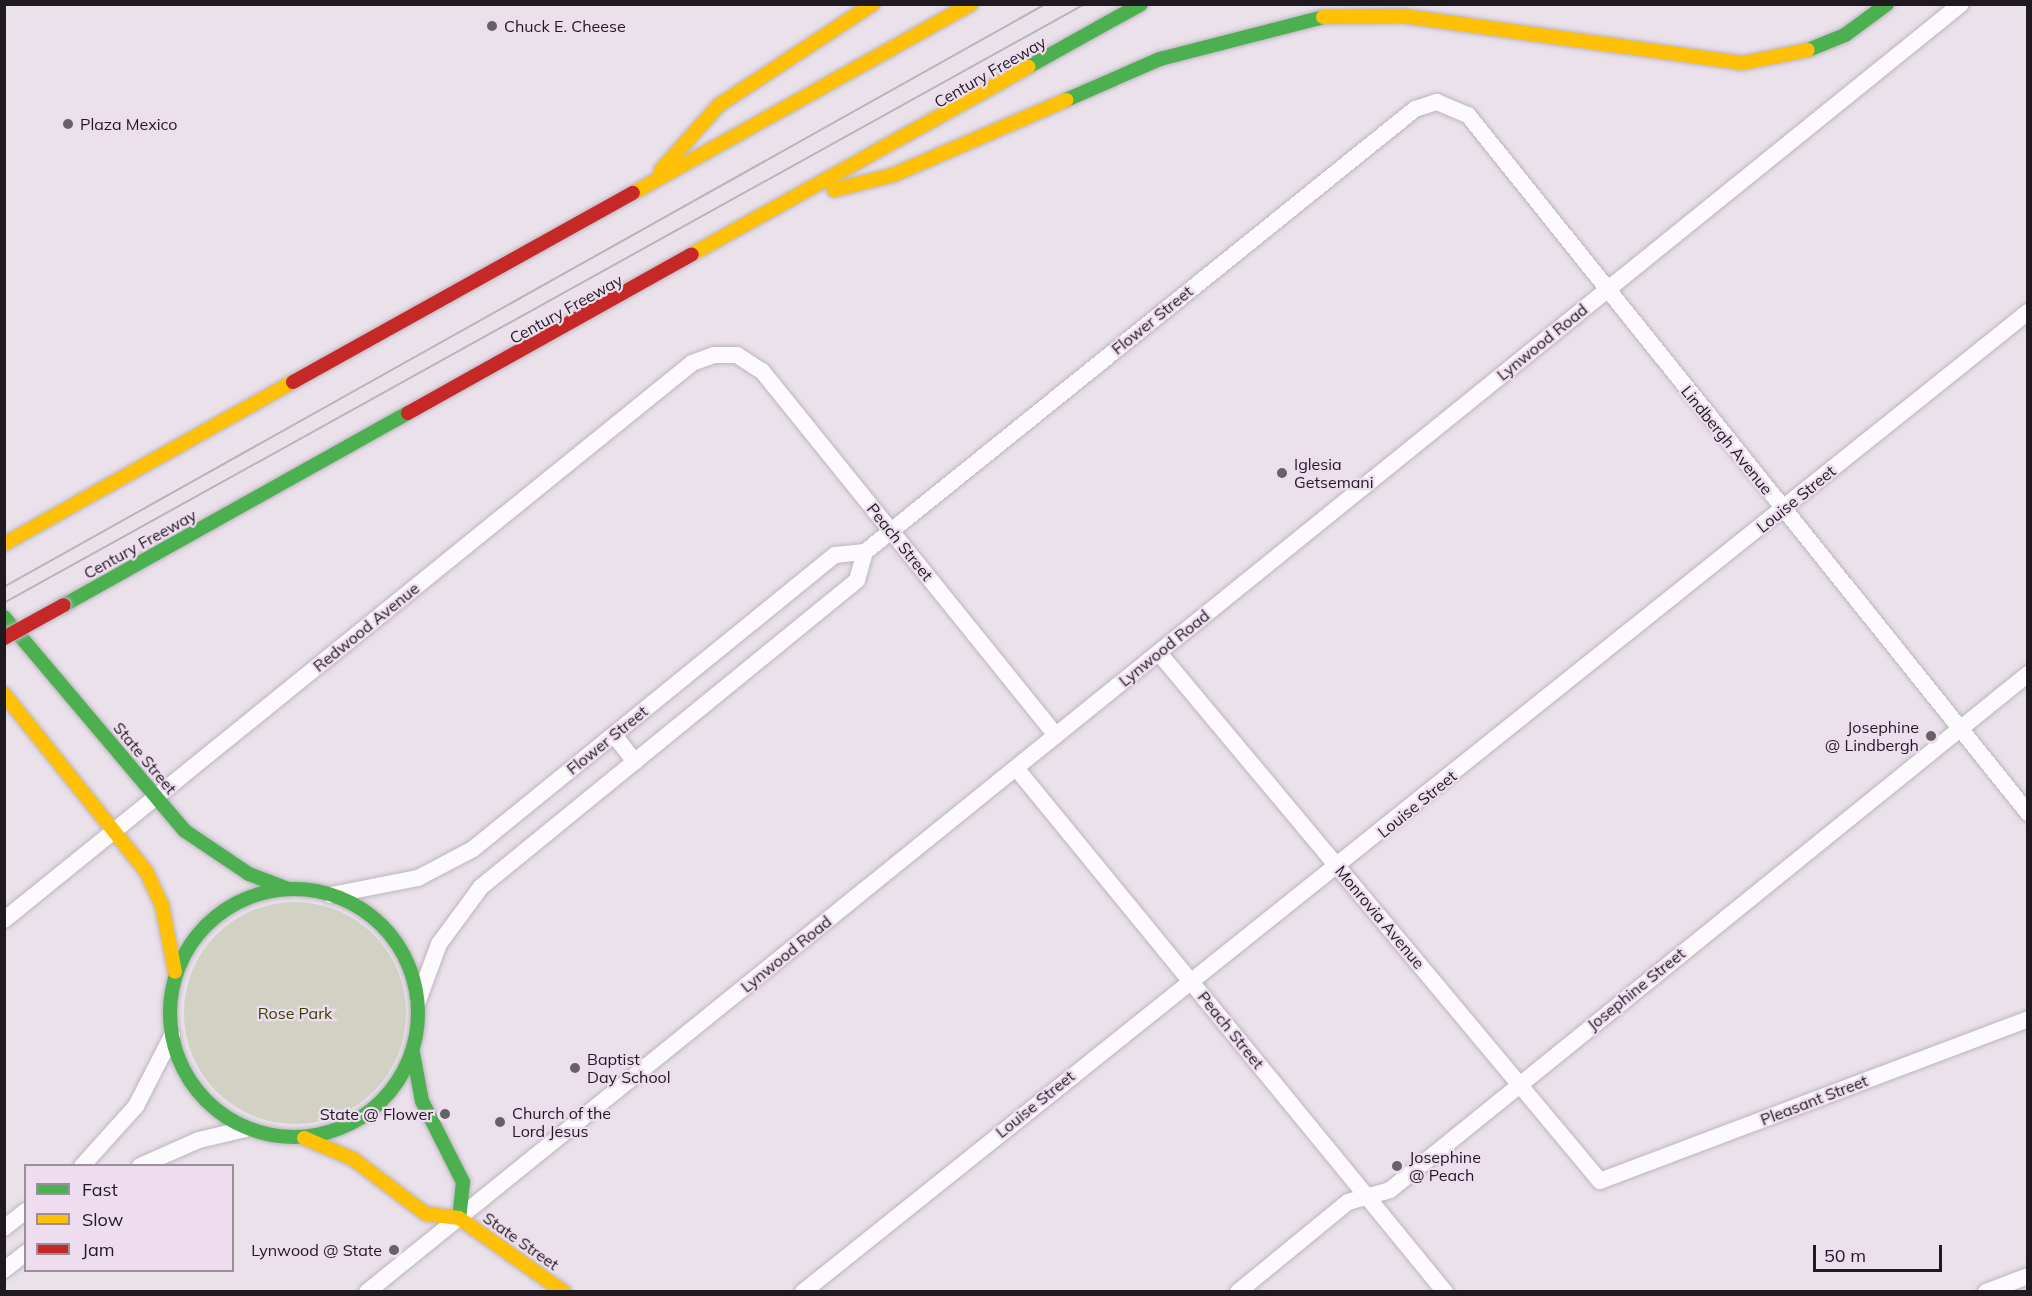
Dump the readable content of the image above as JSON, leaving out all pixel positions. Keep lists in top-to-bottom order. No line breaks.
{"streets":{"main road":["Century Freeway","State Street"],"street":["Flower Street","Lynwood Road","Lindbergh Avenue","Louise Street","Peach Street","Redwood Avenue","Monrovia Avenue","Josephine Street","Pleasant Street"]},"crossings":[["Flower Street","Lindbergh Avenue"],["Flower Street","Peach Street"],["Lynwood Road","Lindbergh Avenue"],["Lynwood Road","Peach Street"],["Lynwood Road","State Street"],["Lynwood Road","Monrovia Avenue"],["Lindbergh Avenue","Louise Street"],["Lindbergh Avenue","Josephine Street"],["Louise Street","Peach Street"],["Louise Street","Monrovia Avenue"],["Peach Street","Redwood Avenue"],["Peach Street","Josephine Street"],["Redwood Avenue","State Street"],["Monrovia Avenue","Josephine Street"],["Monrovia Avenue","Pleasant Street"]],"parks":["Rose Park"],"places":["Chuck E. Cheese","Plaza Mexico","Iglesia Getsemani","Josephine @ Lindbergh","Baptist Day School","State @ Flower","Church of the Lord Jesus","Josephine @ Peach","Lynwood @ State"],"legend":["Fast","Slow","Jam"],"scale_bar":"50 m"}
